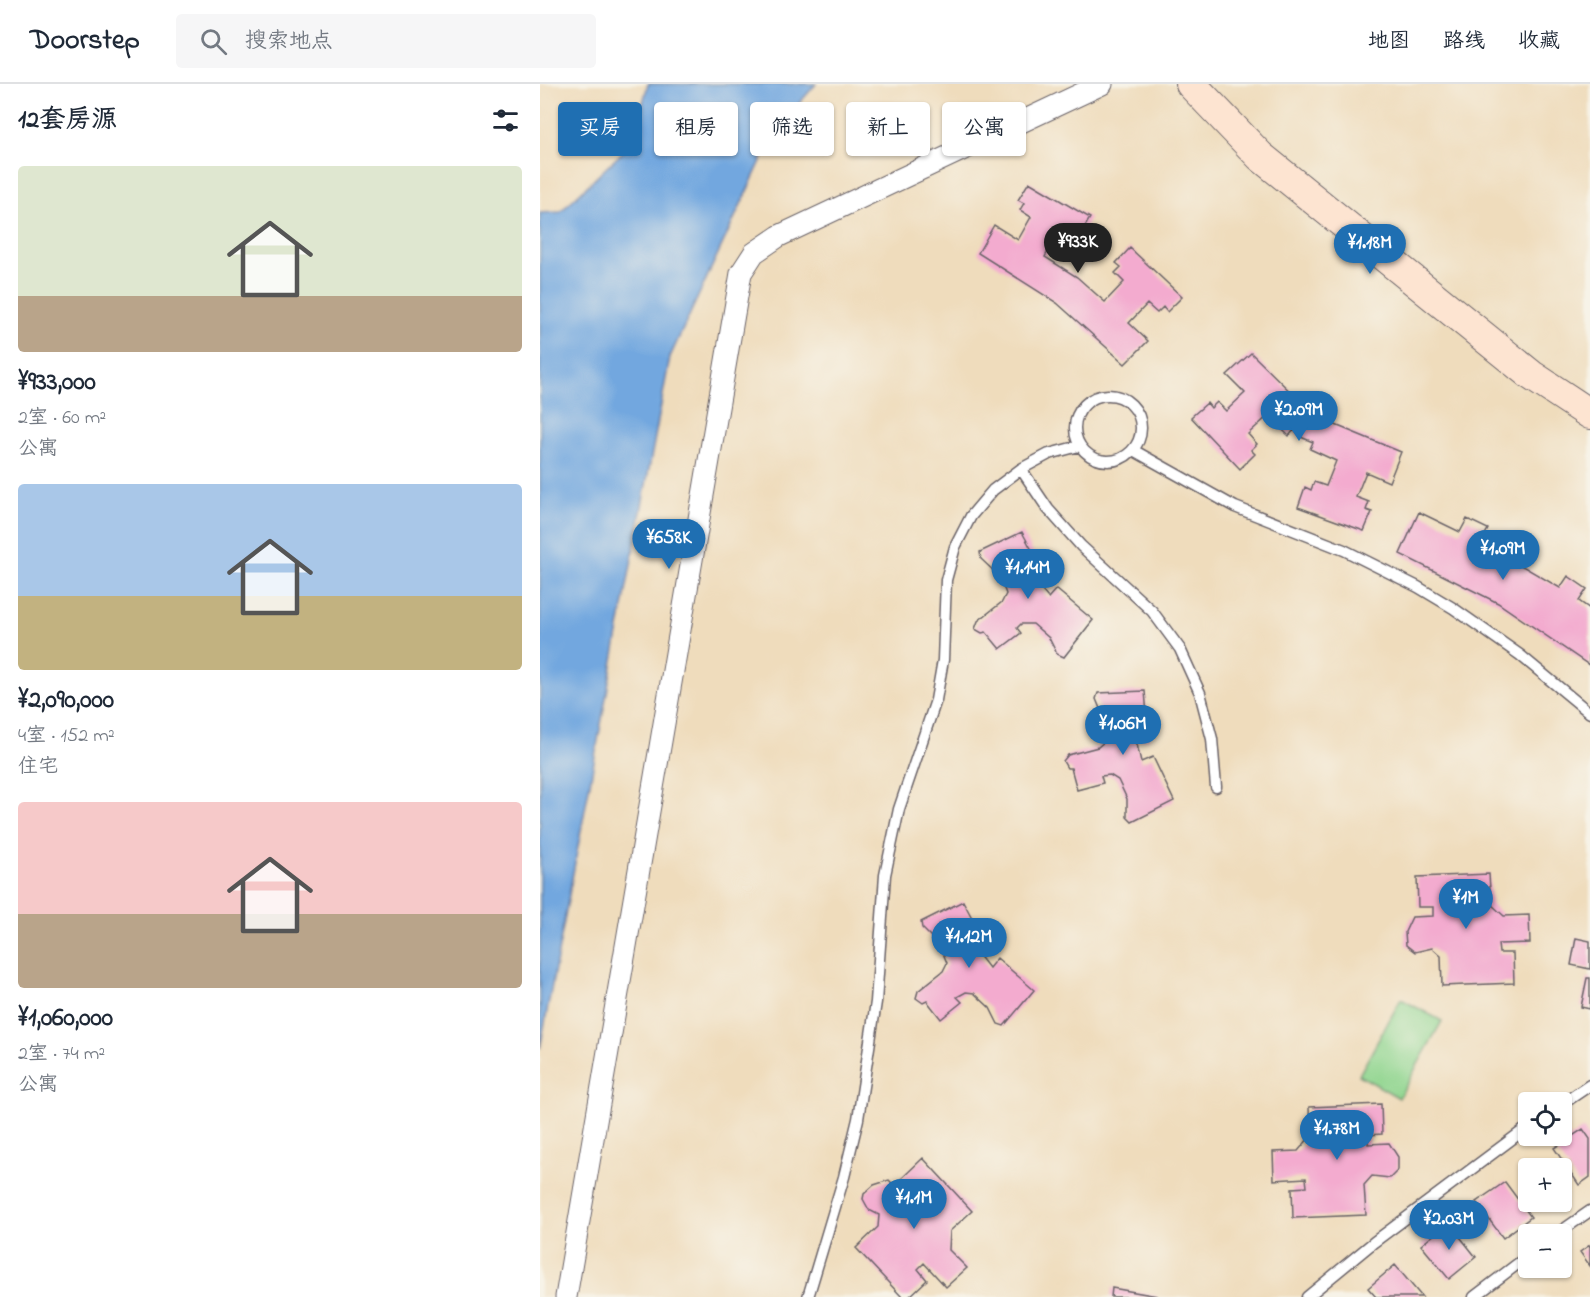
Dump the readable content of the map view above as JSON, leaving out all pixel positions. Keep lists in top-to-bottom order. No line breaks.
{"page":{"header":"Doorstep","search":"搜索地点","nav":["地图","路线","收藏"],"heading":"12套房源","chip":["买房","租房","筛选","新上","公寓"],"list":[{"name":"¥933,000","note":"2室 · 60 m² · 公寓"},{"name":"¥2,090,000","note":"4室 · 152 m² · 住宅"},{"name":"¥1,060,000","note":"2室 · 74 m² · 公寓"}],"price":["¥933K","¥1.18M","¥2.09M","¥658K","¥1.09M","¥1.14M","¥1.06M","¥1M","¥1.12M","¥1.78M","¥1.1M","¥2.03M"],"map_buttons":["+","−"]}}
